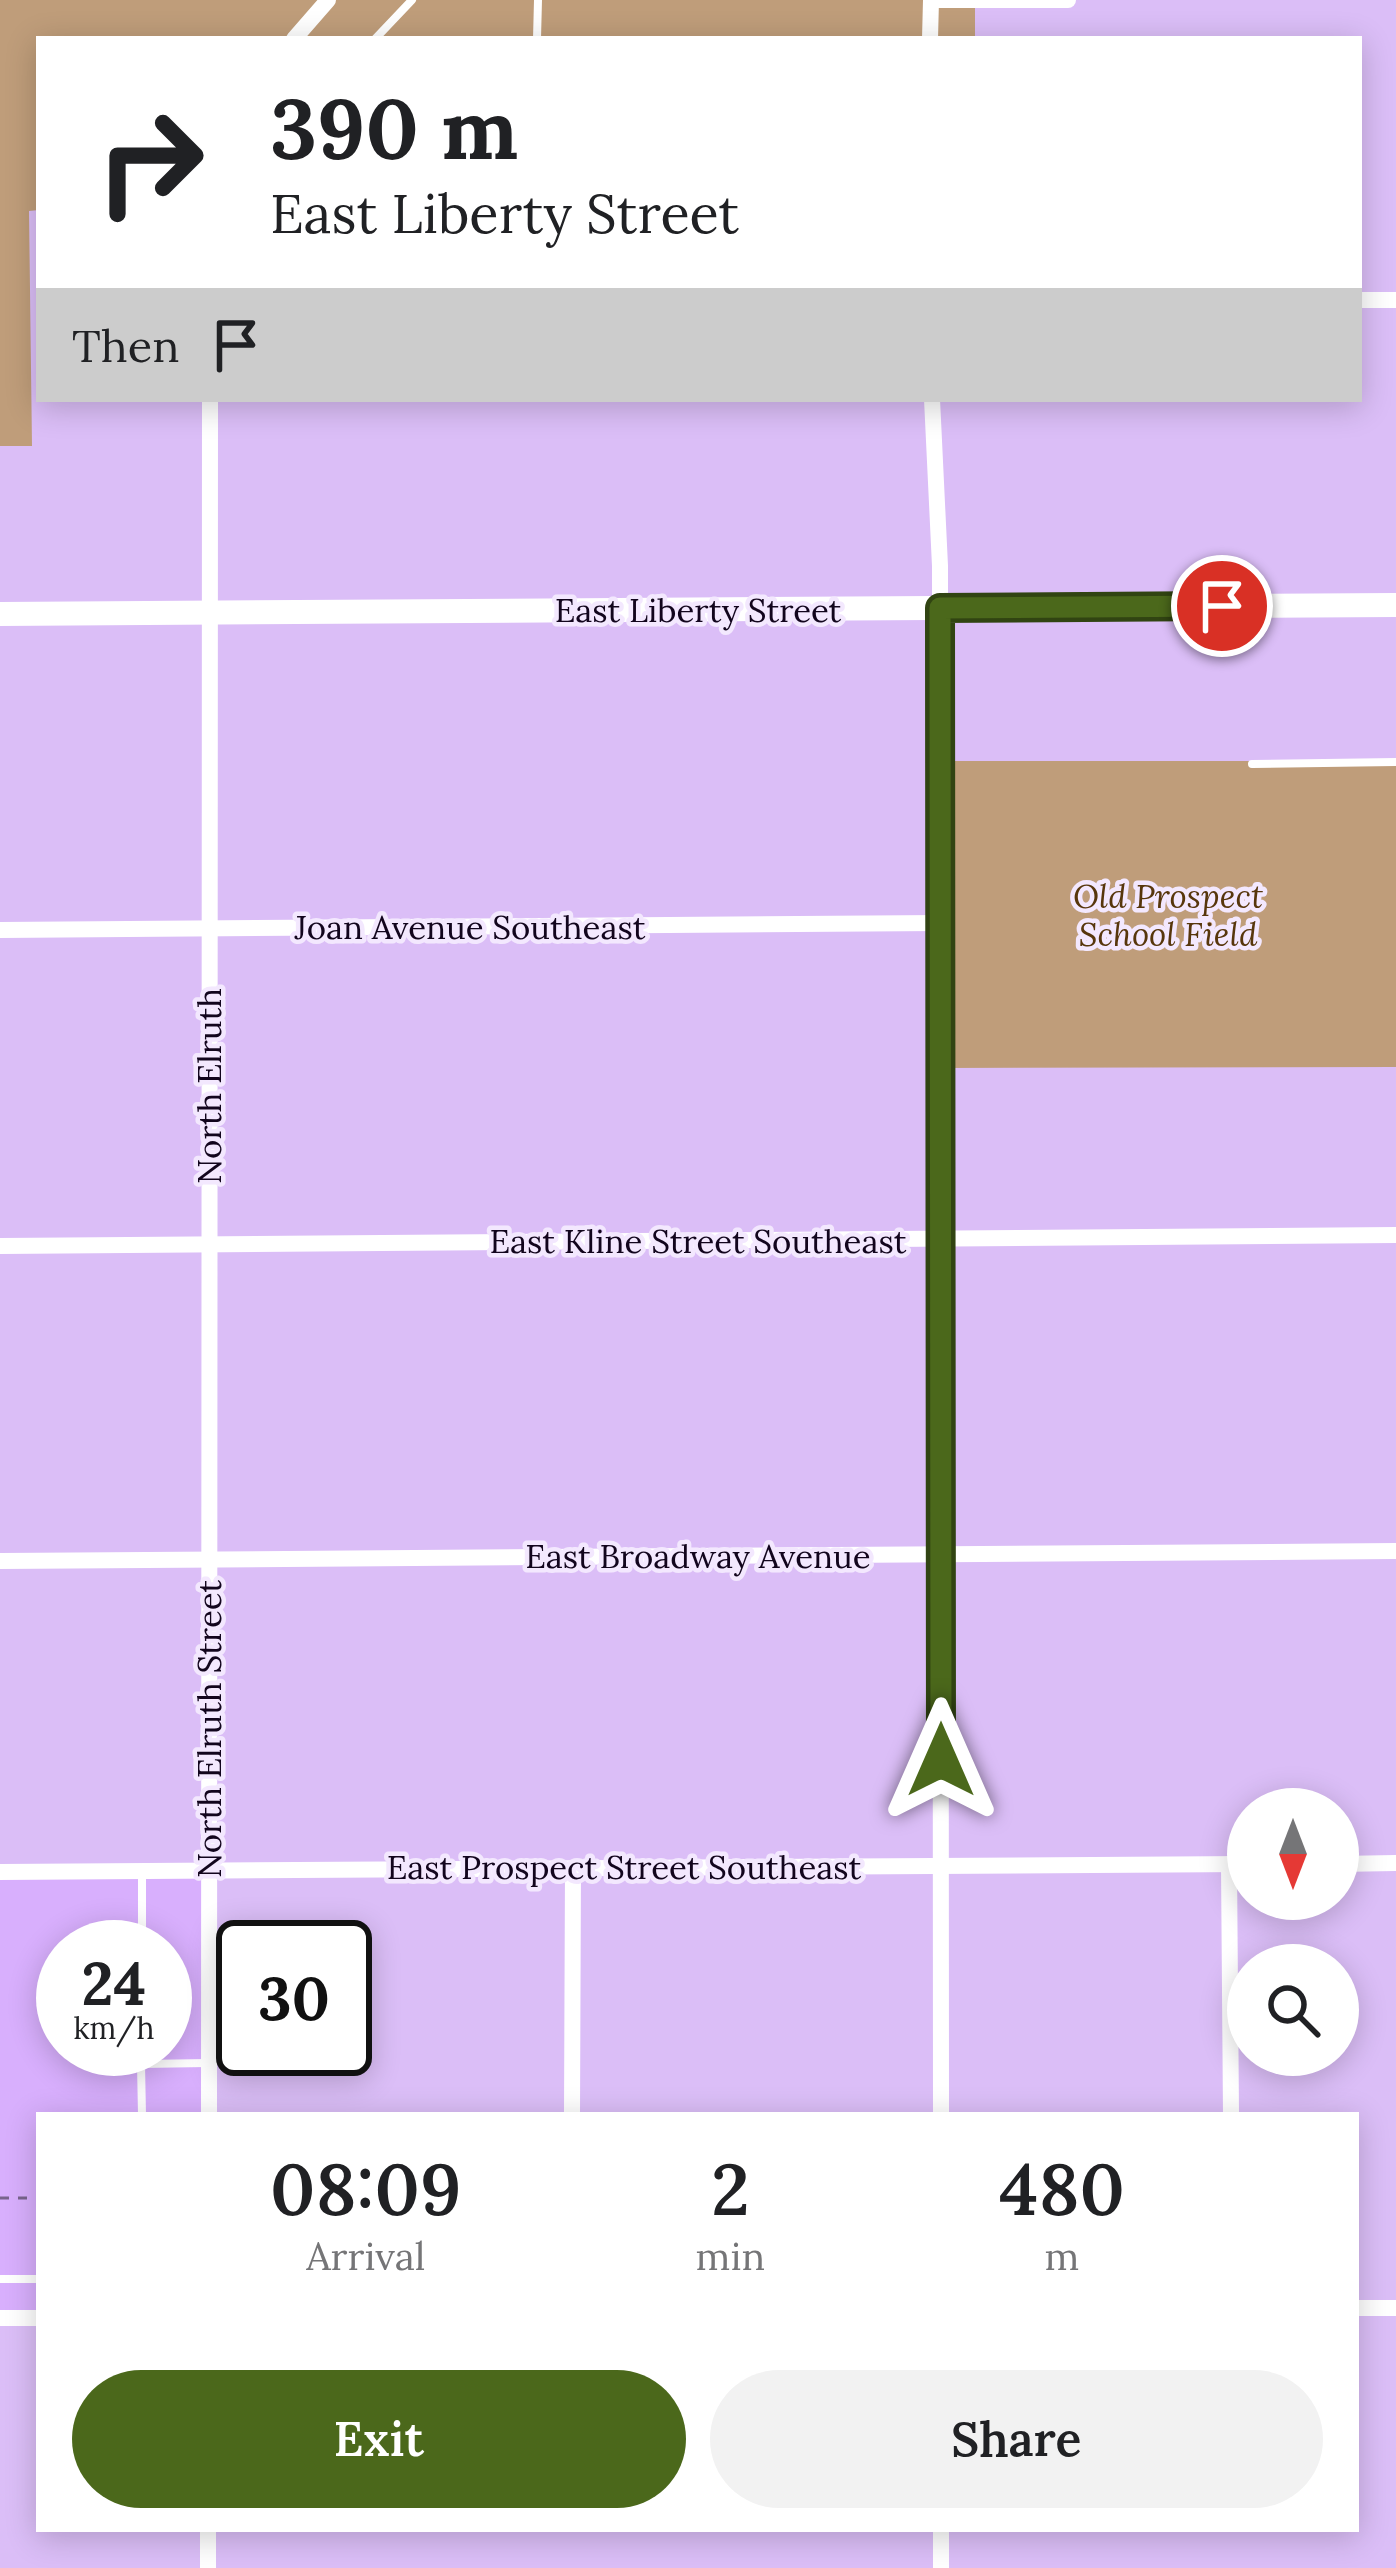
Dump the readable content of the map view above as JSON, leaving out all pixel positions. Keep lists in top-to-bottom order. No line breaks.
{"streets":{"street":["East Liberty Street","Joan Avenue Southeast","North Elruth","East Kline Street Southeast","East Broadway Avenue","North Elruth Street","East Prospect Street Southeast"]},"crossings":[["East Liberty Street","North Elruth"],["Joan Avenue Southeast","North Elruth"],["North Elruth","East Kline Street Southeast"],["North Elruth","East Broadway Avenue"],["North Elruth","North Elruth Street"],["East Broadway Avenue","North Elruth Street"],["North Elruth Street","East Prospect Street Southeast"]],"parks":["Old Prospect School Field"],"north":"bottom","page":{"turn":["390 m","East Liberty Street"],"then":"Then","speed":"24 km/h","limit":"30","eta":["08:09","Arrival","2","min","480","m"],"buttons":["Exit","Share"]}}
